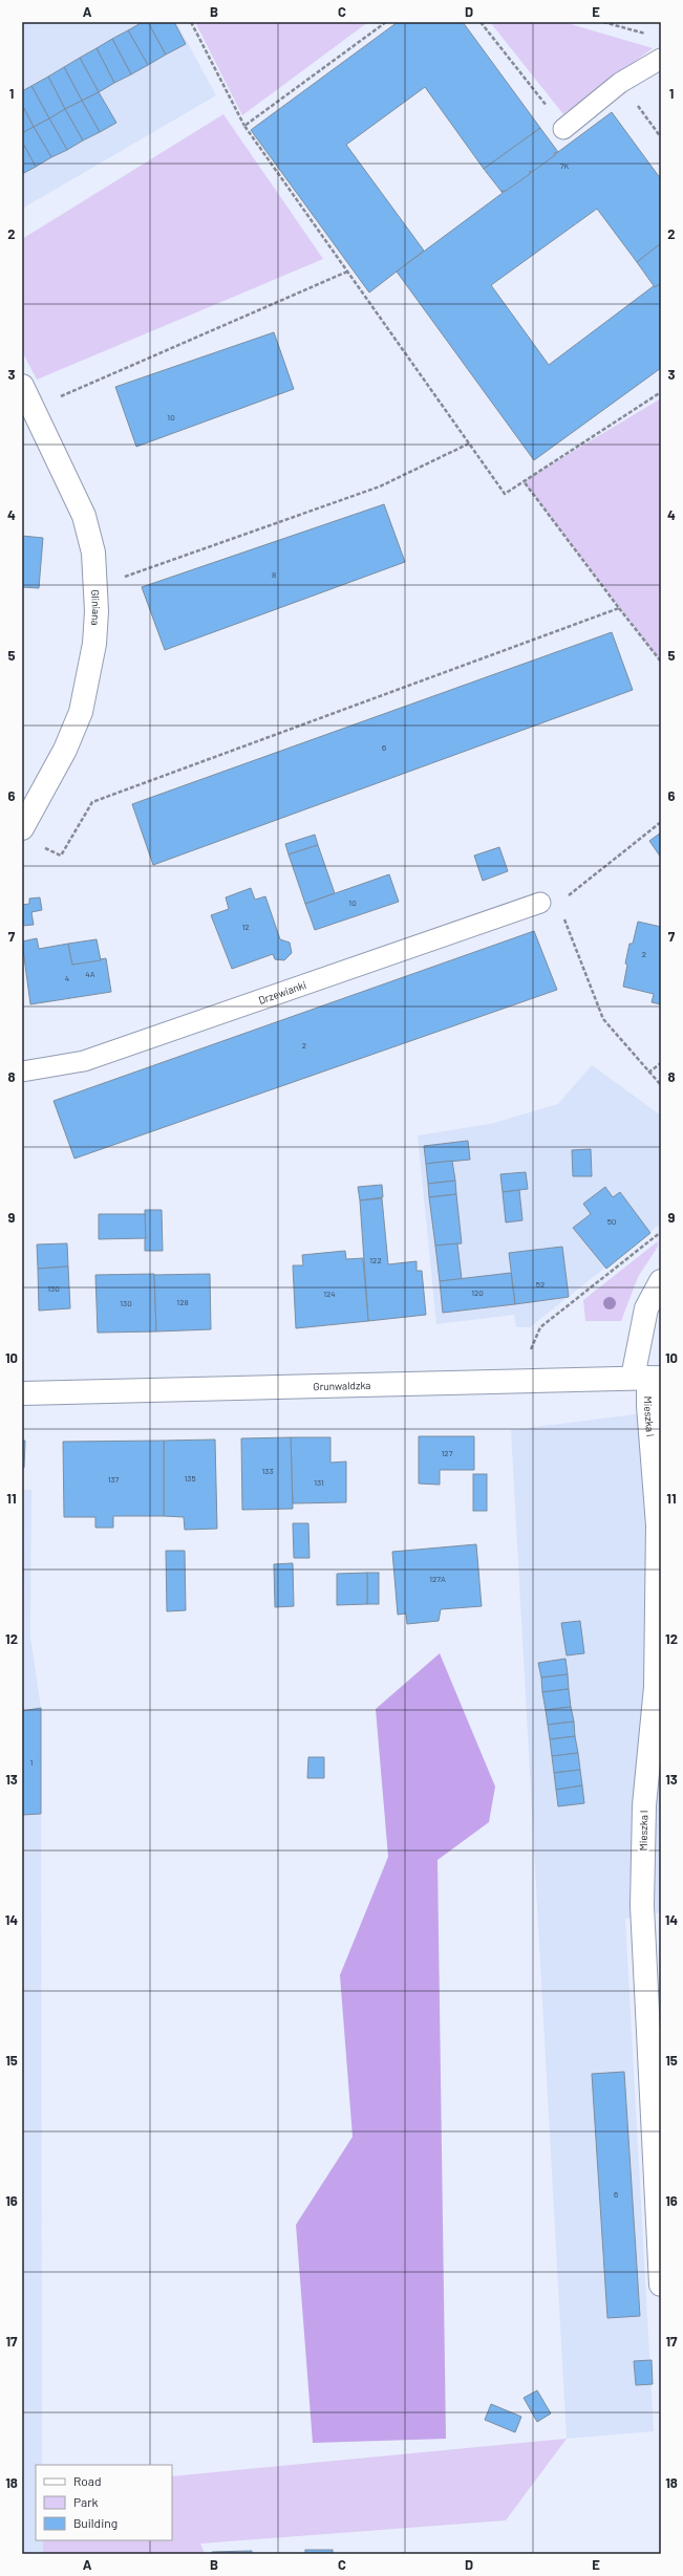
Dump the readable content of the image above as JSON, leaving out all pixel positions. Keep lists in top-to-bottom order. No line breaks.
{"streets":{"street":["Gliniana","Grunwaldzka","Mieszka I"],"lane":["Drzewianki"]},"crossings":[["Grunwaldzka","Mieszka I"]],"house_numbers":["7K","10","8","6","10","12","2","4A","4","2","50","122","52","130","120","124","128","130","127","133","135","137","131","127A","1","6"],"legend":["Road","Park","Building"],"grid":{"columns":["A","B","C","D","E"],"rows":["1","2","3","4","5","6","7","8","9","10","11","12","13","14","15","16","17","18"]}}
